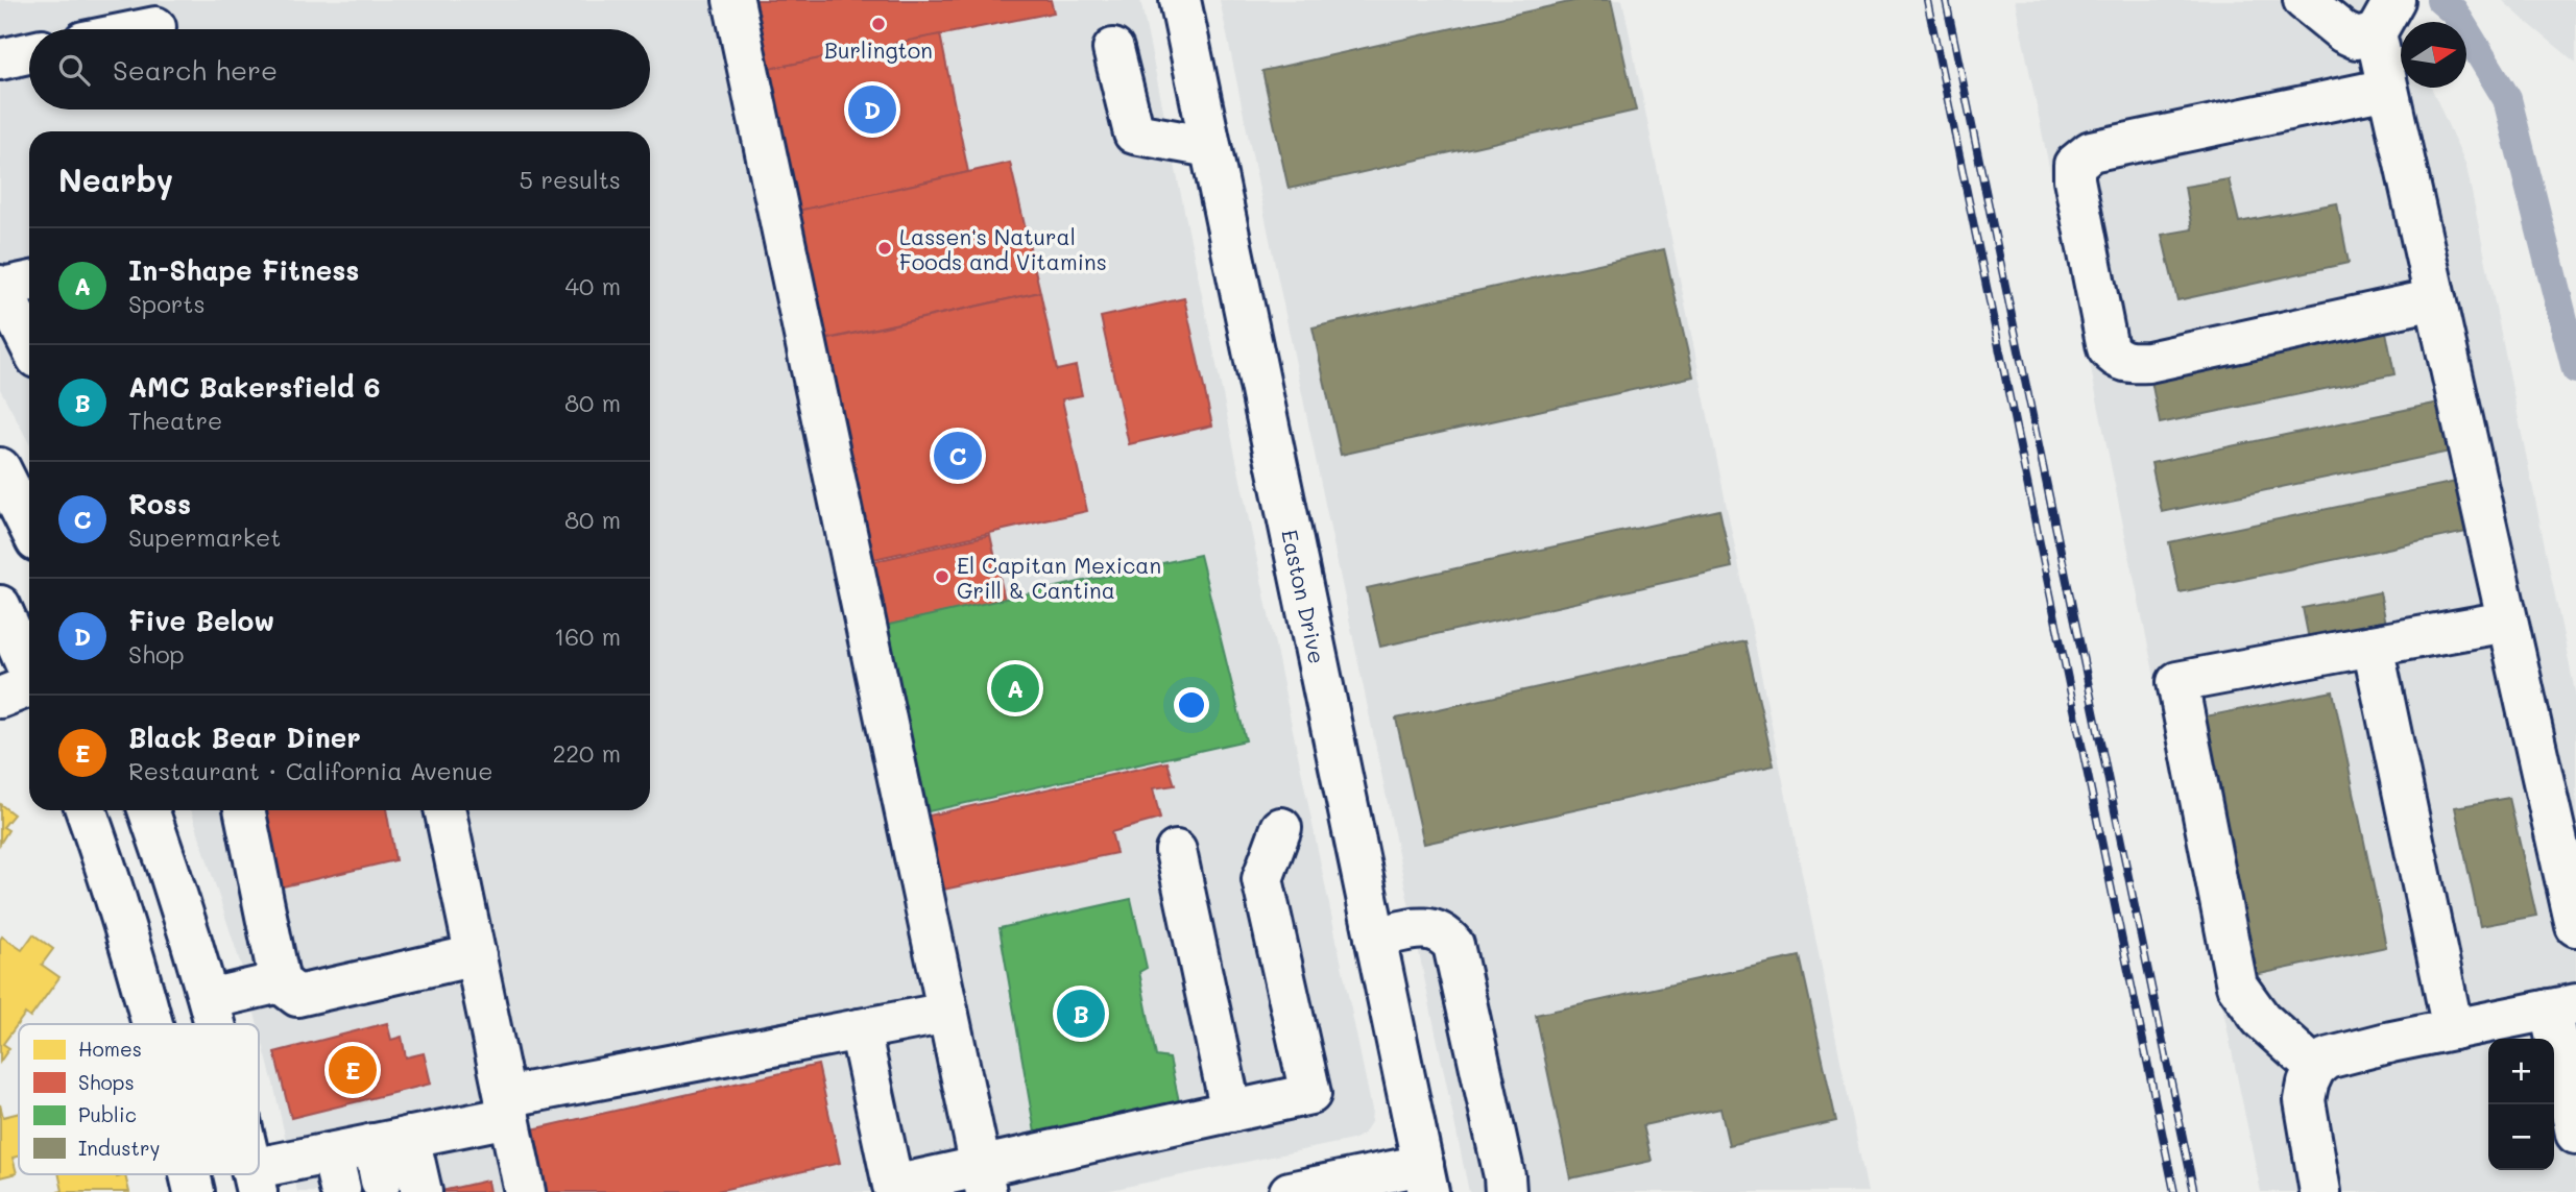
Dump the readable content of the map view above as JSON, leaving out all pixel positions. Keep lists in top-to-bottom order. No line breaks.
{"streets":{"street":["Easton Drive"]},"places":["Burlington","Lassen's Natural Foods and Vitamins","El Capitan Mexican Grill & Cantina"],"legend":["Homes","Shops","Public","Industry"],"north":"right","page":{"search":"Search here","pins":["D","C","A","B","E"],"heading":["Nearby","5 results"],"list":[{"mark":"A","name":"In-Shape Fitness","note":"Sports","value":"40 m"},{"mark":"B","name":"AMC Bakersfield 6","note":"Theatre","value":"80 m"},{"mark":"C","name":"Ross","note":"Supermarket","value":"80 m"},{"mark":"D","name":"Five Below","note":"Shop","value":"160 m"},{"mark":"E","name":"Black Bear Diner","note":"Restaurant · California Avenue","value":"220 m"}],"map_buttons":["+","−"]}}
